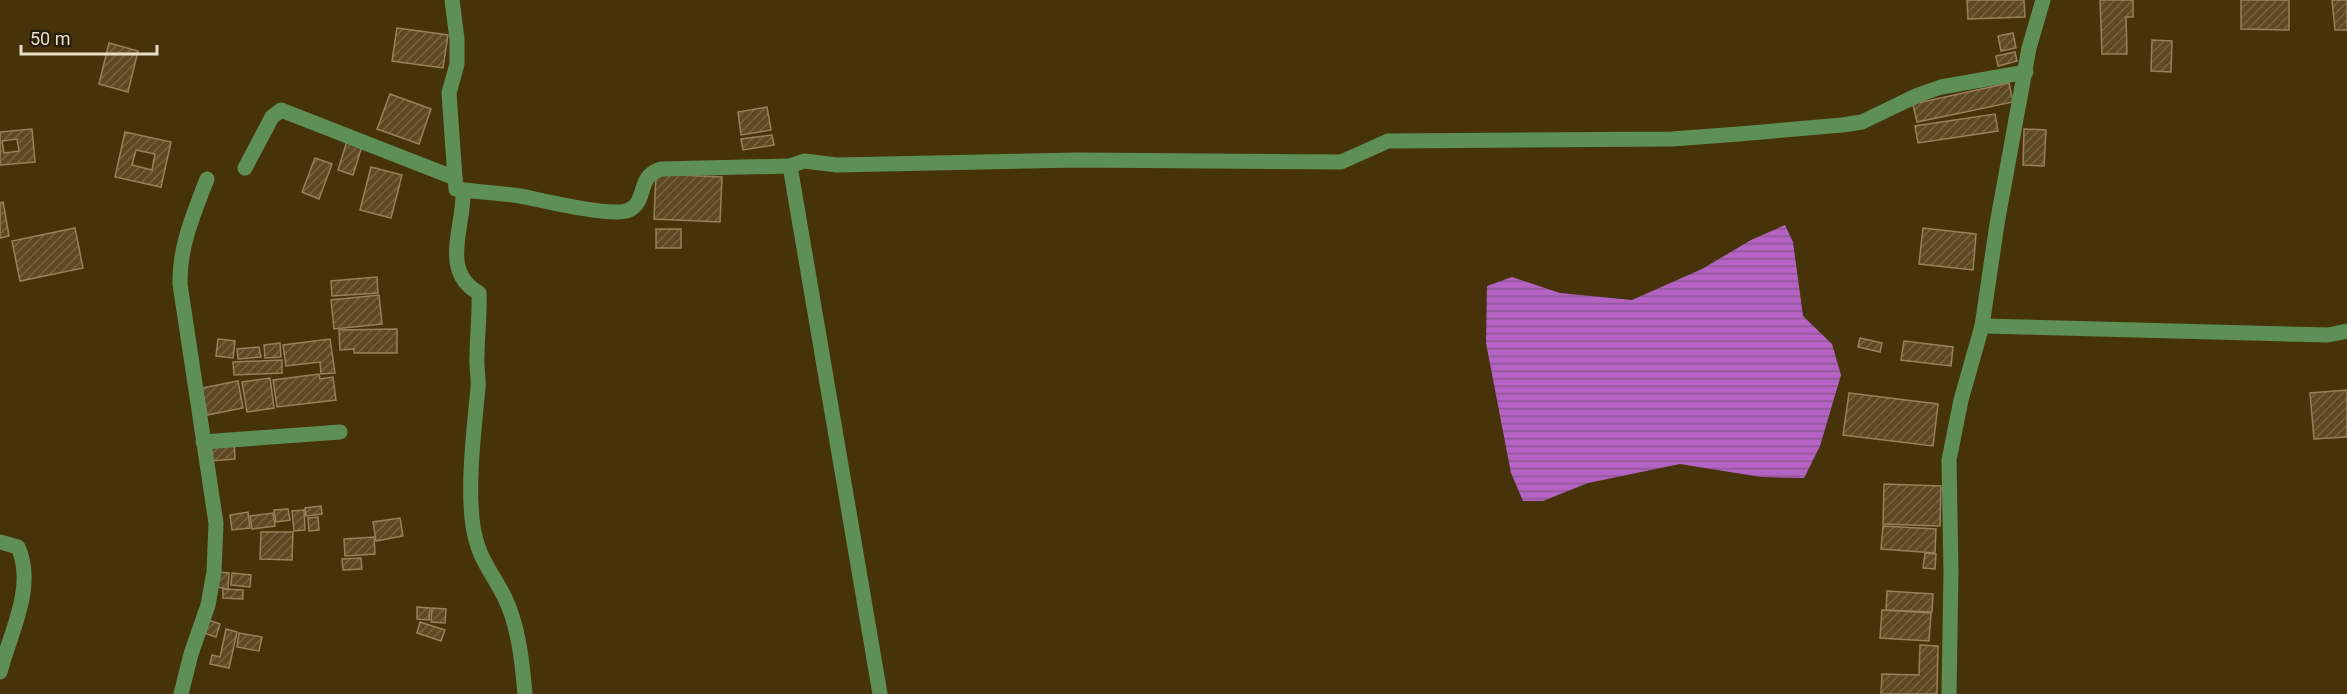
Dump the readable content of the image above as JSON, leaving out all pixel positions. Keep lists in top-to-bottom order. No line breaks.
{"scale_bar":"50 m"}
